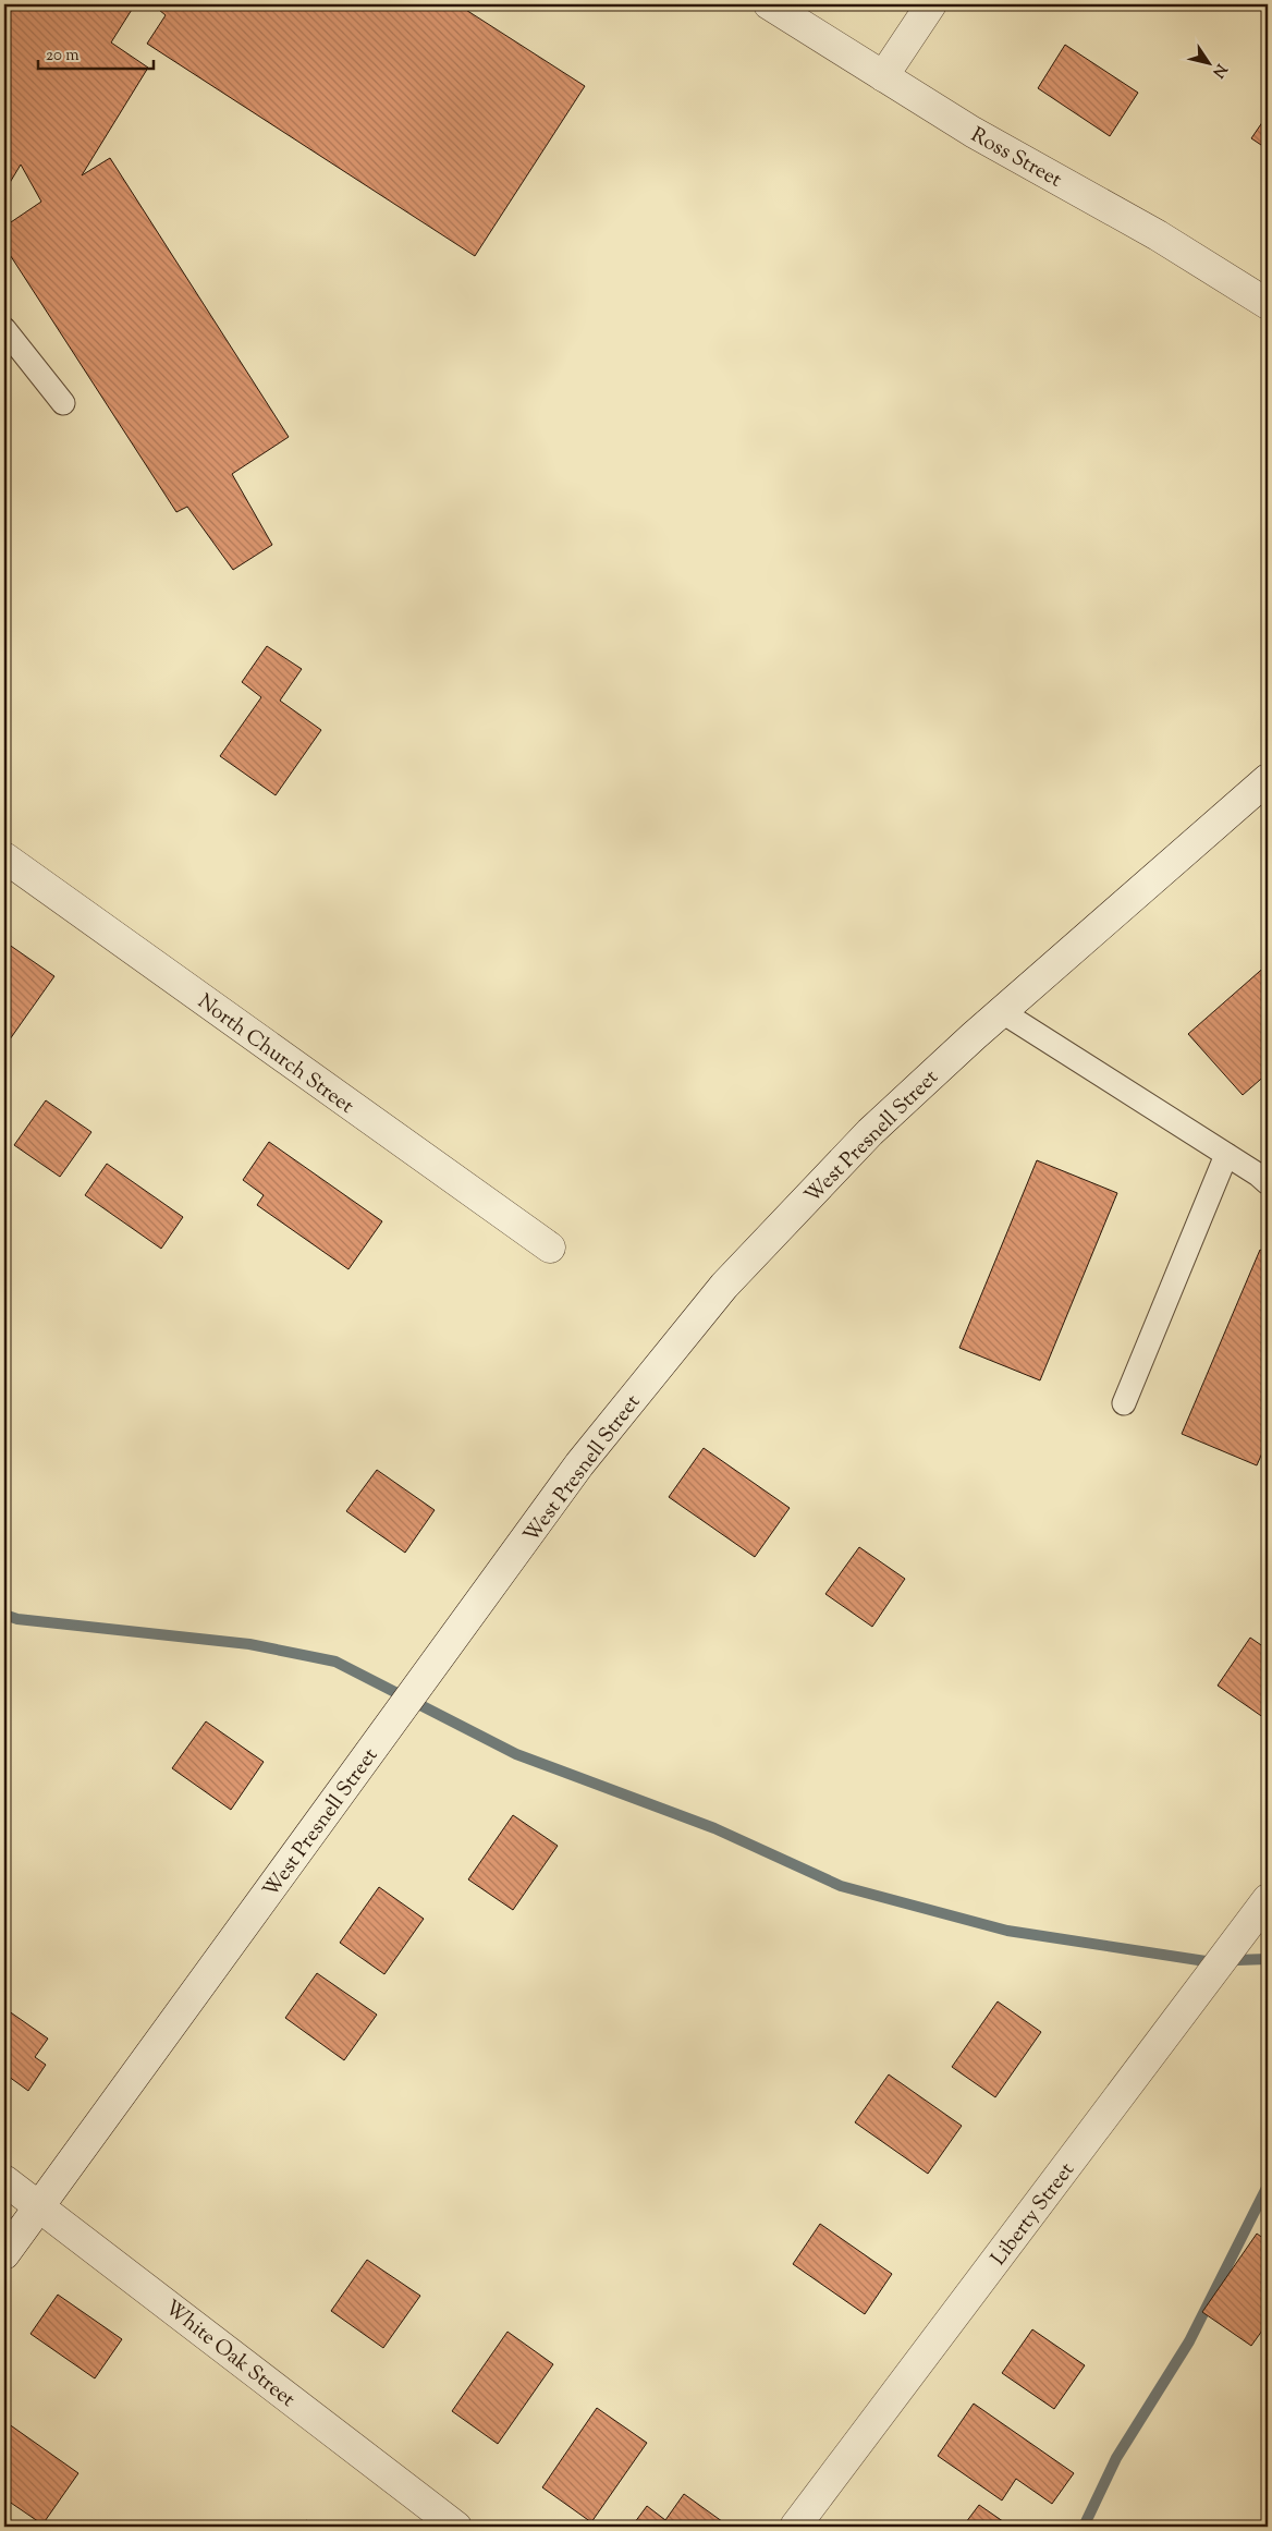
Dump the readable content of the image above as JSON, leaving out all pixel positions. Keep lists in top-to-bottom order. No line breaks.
{"streets":{"street":["Ross Street","North Church Street","West Presnell Street","Liberty Street","White Oak Street"]},"crossings":[["West Presnell Street","White Oak Street"]],"scale_bar":"20 m","north":"bottom right"}
